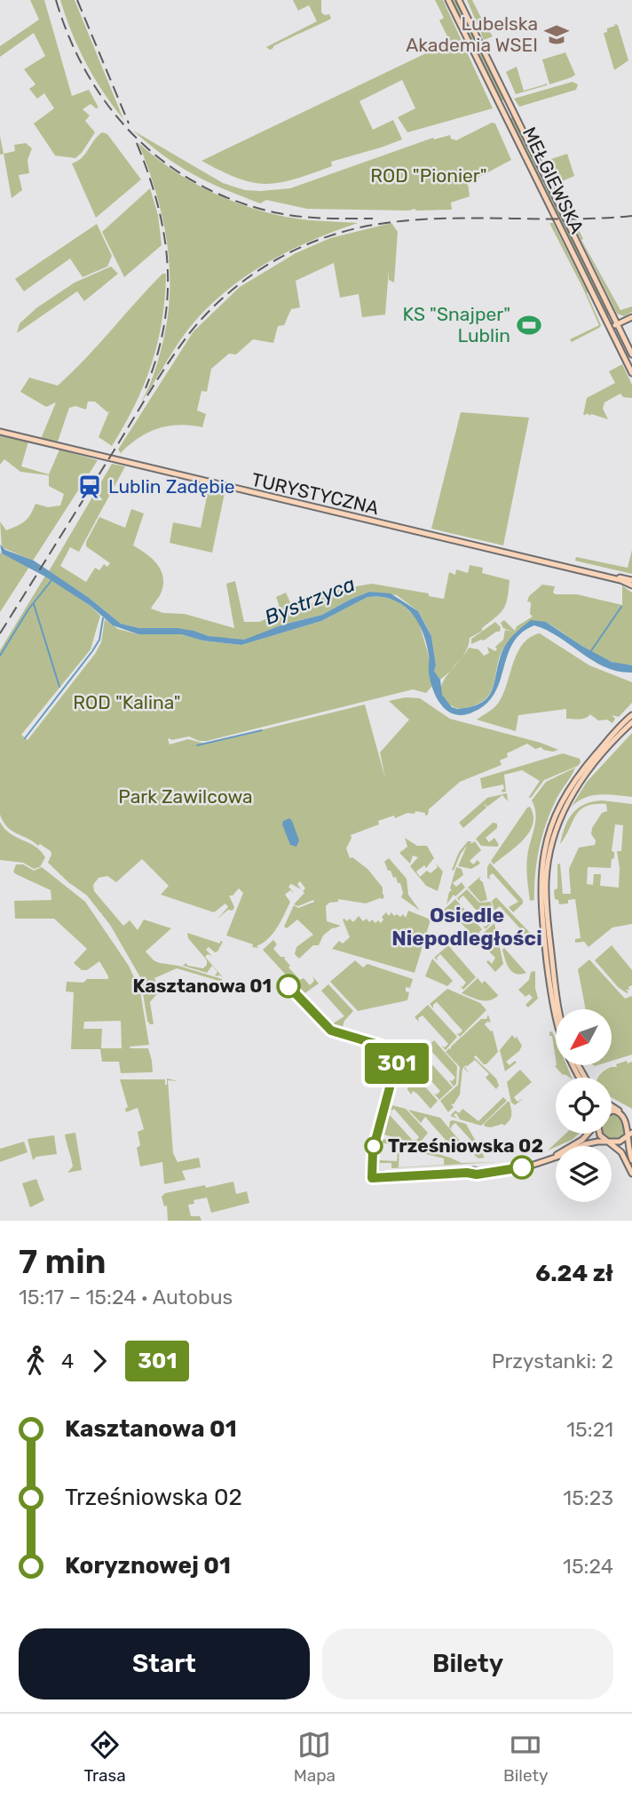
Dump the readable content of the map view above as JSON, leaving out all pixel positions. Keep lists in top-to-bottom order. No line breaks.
{"streets":{"main road":["MEŁGIEWSKA","TURYSTYCZNA"]},"districts":["Osiedle Niepodległości"],"water":["Bystrzyca"],"parks":["ROD \"Pionier\"","ROD \"Kalina\"","Park Zawilcowa"],"places":{"school or university":["Lubelska Akademia WSEI"],"sports":["KS \"Snajper\" Lublin"],"station":["Lublin Zadębie"],"other":["Kasztanowa 01","Trześniowska 02"]},"lines":["bus line 301"],"north":"bottom left","page":{"on_map":"301","heading":["7 min","15:17 – 15:24 · Autobus","6.24 zł"],"legs":["4","301","Przystanki: 2"],"list":[{"name":"Kasztanowa 01","value":"15:21"},{"name":"Trześniowska 02","value":"15:23"},{"name":"Koryznowej 01","value":"15:24"}],"buttons":["Start","Bilety"],"tabs":["Trasa","Mapa","Bilety"]}}
